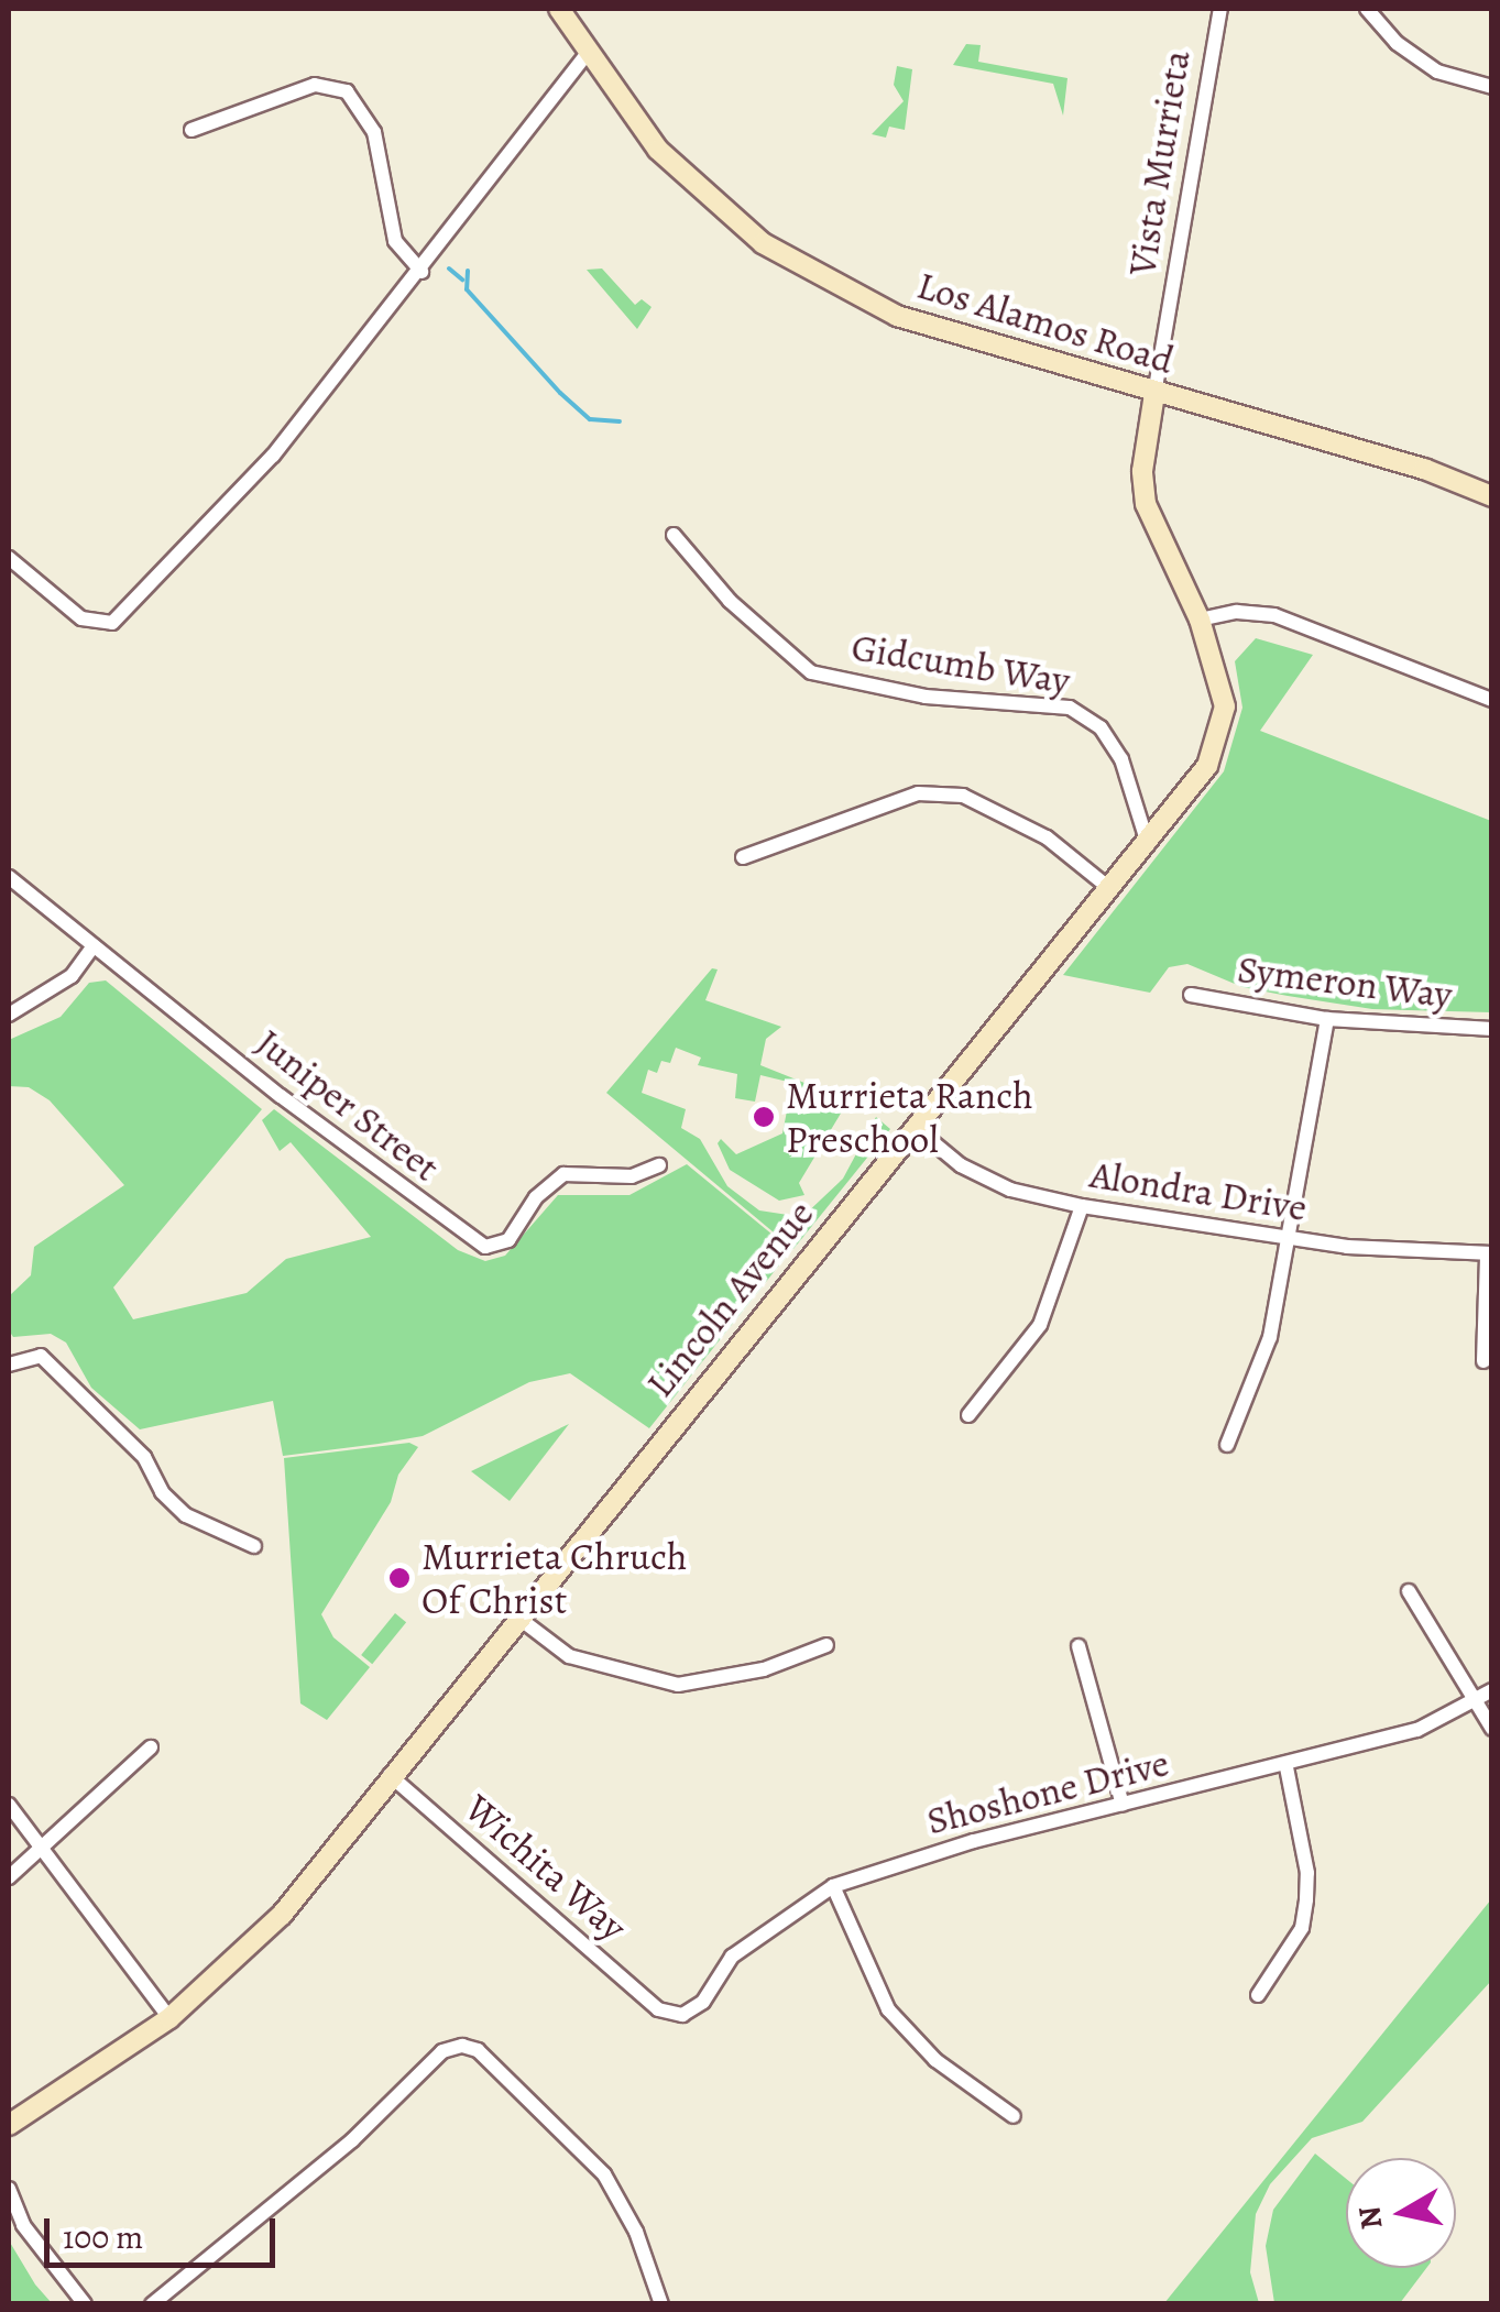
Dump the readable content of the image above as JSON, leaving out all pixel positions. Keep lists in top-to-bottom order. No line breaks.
{"streets":{"street":["Vista Murrieta","Los Alamos Road","Gidcumb Way","Symeron Way","Juniper Street","Alondra Drive","Lincoln Avenue","Shoshone Drive","Wichita Way"]},"crossings":[["Vista Murrieta","Los Alamos Road"],["Vista Murrieta","Lincoln Avenue"],["Los Alamos Road","Lincoln Avenue"],["Gidcumb Way","Lincoln Avenue"],["Alondra Drive","Lincoln Avenue"],["Lincoln Avenue","Wichita Way"],["Shoshone Drive","Wichita Way"]],"places":["Murrieta Ranch Preschool","Murrieta Chruch Of Christ"],"scale_bar":"100 m","north":"left"}
